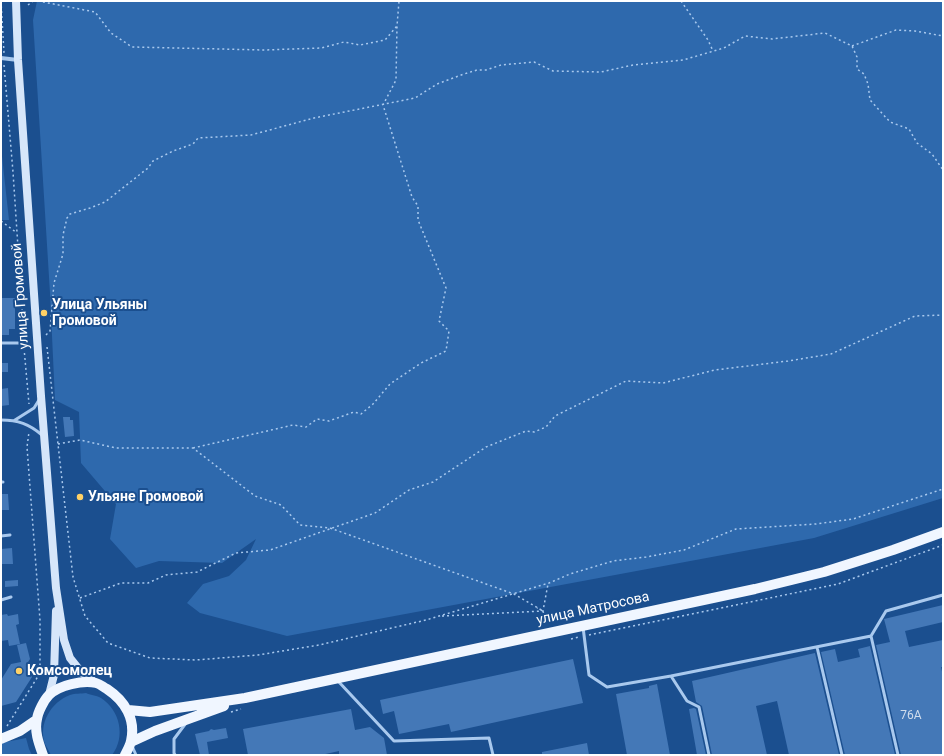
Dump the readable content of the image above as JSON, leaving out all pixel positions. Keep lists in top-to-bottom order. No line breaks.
{"streets":{"main road":["улица Громовой","улица Матросова"]},"places":["Улица Ульяны Громовой","Ульяне Громовой","Комсомолец"],"house_numbers":["76А"]}
